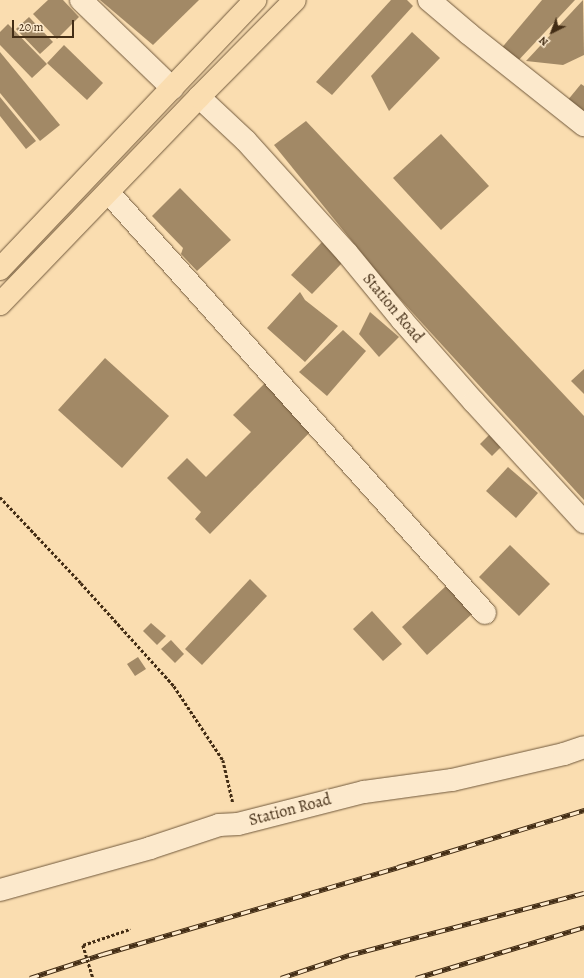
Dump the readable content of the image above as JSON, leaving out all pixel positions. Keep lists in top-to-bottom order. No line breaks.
{"streets":{"street":["Station Road"]},"scale_bar":"20 m","north":"bottom left"}
